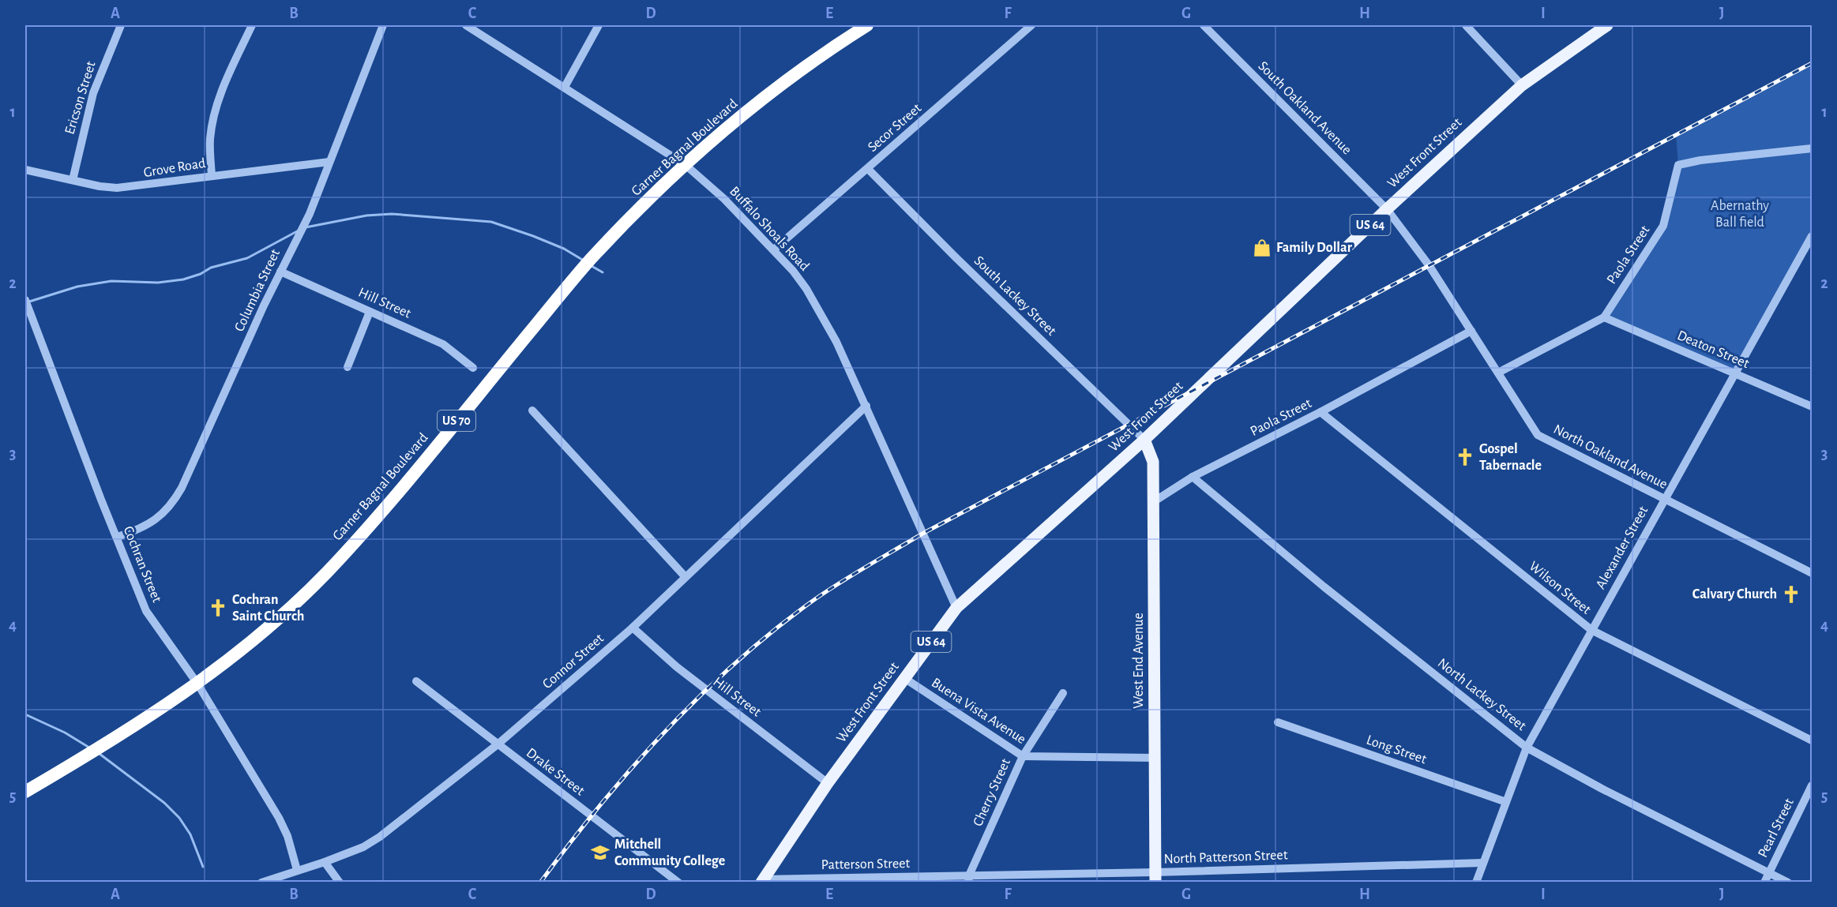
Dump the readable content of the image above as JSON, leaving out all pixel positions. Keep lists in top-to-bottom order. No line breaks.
{"streets":{"highway":["Garner Bagnal Boulevard","US 70"],"main road":["West Front Street","US 64","West End Avenue"],"street":["Ericson Street","South Oakland Avenue","Secor Street","Grove Road","Buffalo Shoals Road","Paola Street","Columbia Street","South Lackey Street","Hill Street","Deaton Street","North Oakland Avenue","Alexander Street","Cochran Street","Wilson Street","Connor Street","North Lackey Street","Buena Vista Avenue","Long Street","Drake Street","Cherry Street","Pearl Street","North Patterson Street","Patterson Street"]},"crossings":[["Ericson Street","Grove Road"],["South Oakland Avenue","West Front Street"],["South Oakland Avenue","North Oakland Avenue"],["Secor Street","Buffalo Shoals Road"],["Secor Street","South Lackey Street"],["Garner Bagnal Boulevard","Buffalo Shoals Road"],["Garner Bagnal Boulevard","Cochran Street"],["West Front Street","Buffalo Shoals Road"],["West Front Street","South Lackey Street"],["West Front Street","Hill Street"],["West Front Street","North Oakland Avenue"],["West Front Street","West End Avenue"],["West Front Street","Buena Vista Avenue"],["West Front Street","Patterson Street"],["Grove Road","Columbia Street"],["Buffalo Shoals Road","Connor Street"],["Paola Street","Deaton Street"],["Paola Street","North Oakland Avenue"],["Paola Street","Wilson Street"],["Paola Street","West End Avenue"],["Paola Street","North Lackey Street"],["Columbia Street","Hill Street"],["Columbia Street","Cochran Street"],["South Lackey Street","West End Avenue"],["Hill Street","Connor Street"],["Deaton Street","Alexander Street"],["North Oakland Avenue","Alexander Street"],["Alexander Street","Wilson Street"],["Alexander Street","North Lackey Street"],["Alexander Street","Long Street"],["Alexander Street","North Patterson Street"],["Cochran Street","Connor Street"],["West End Avenue","Buena Vista Avenue"],["West End Avenue","North Patterson Street"],["Connor Street","Drake Street"],["North Lackey Street","Pearl Street"],["Buena Vista Avenue","Cherry Street"],["Cherry Street","North Patterson Street"],["Cherry Street","Patterson Street"],["North Patterson Street","Patterson Street"]],"parks":["Abernathy Ball field"],"places":{"shop":["Family Dollar"],"church":["Gospel Tabernacle","Calvary Church","Cochran Saint Church"],"school or university":["Mitchell Community College"]},"grid":{"columns":["A","B","C","D","E","F","G","H","I","J"],"rows":["1","2","3","4","5"]}}
